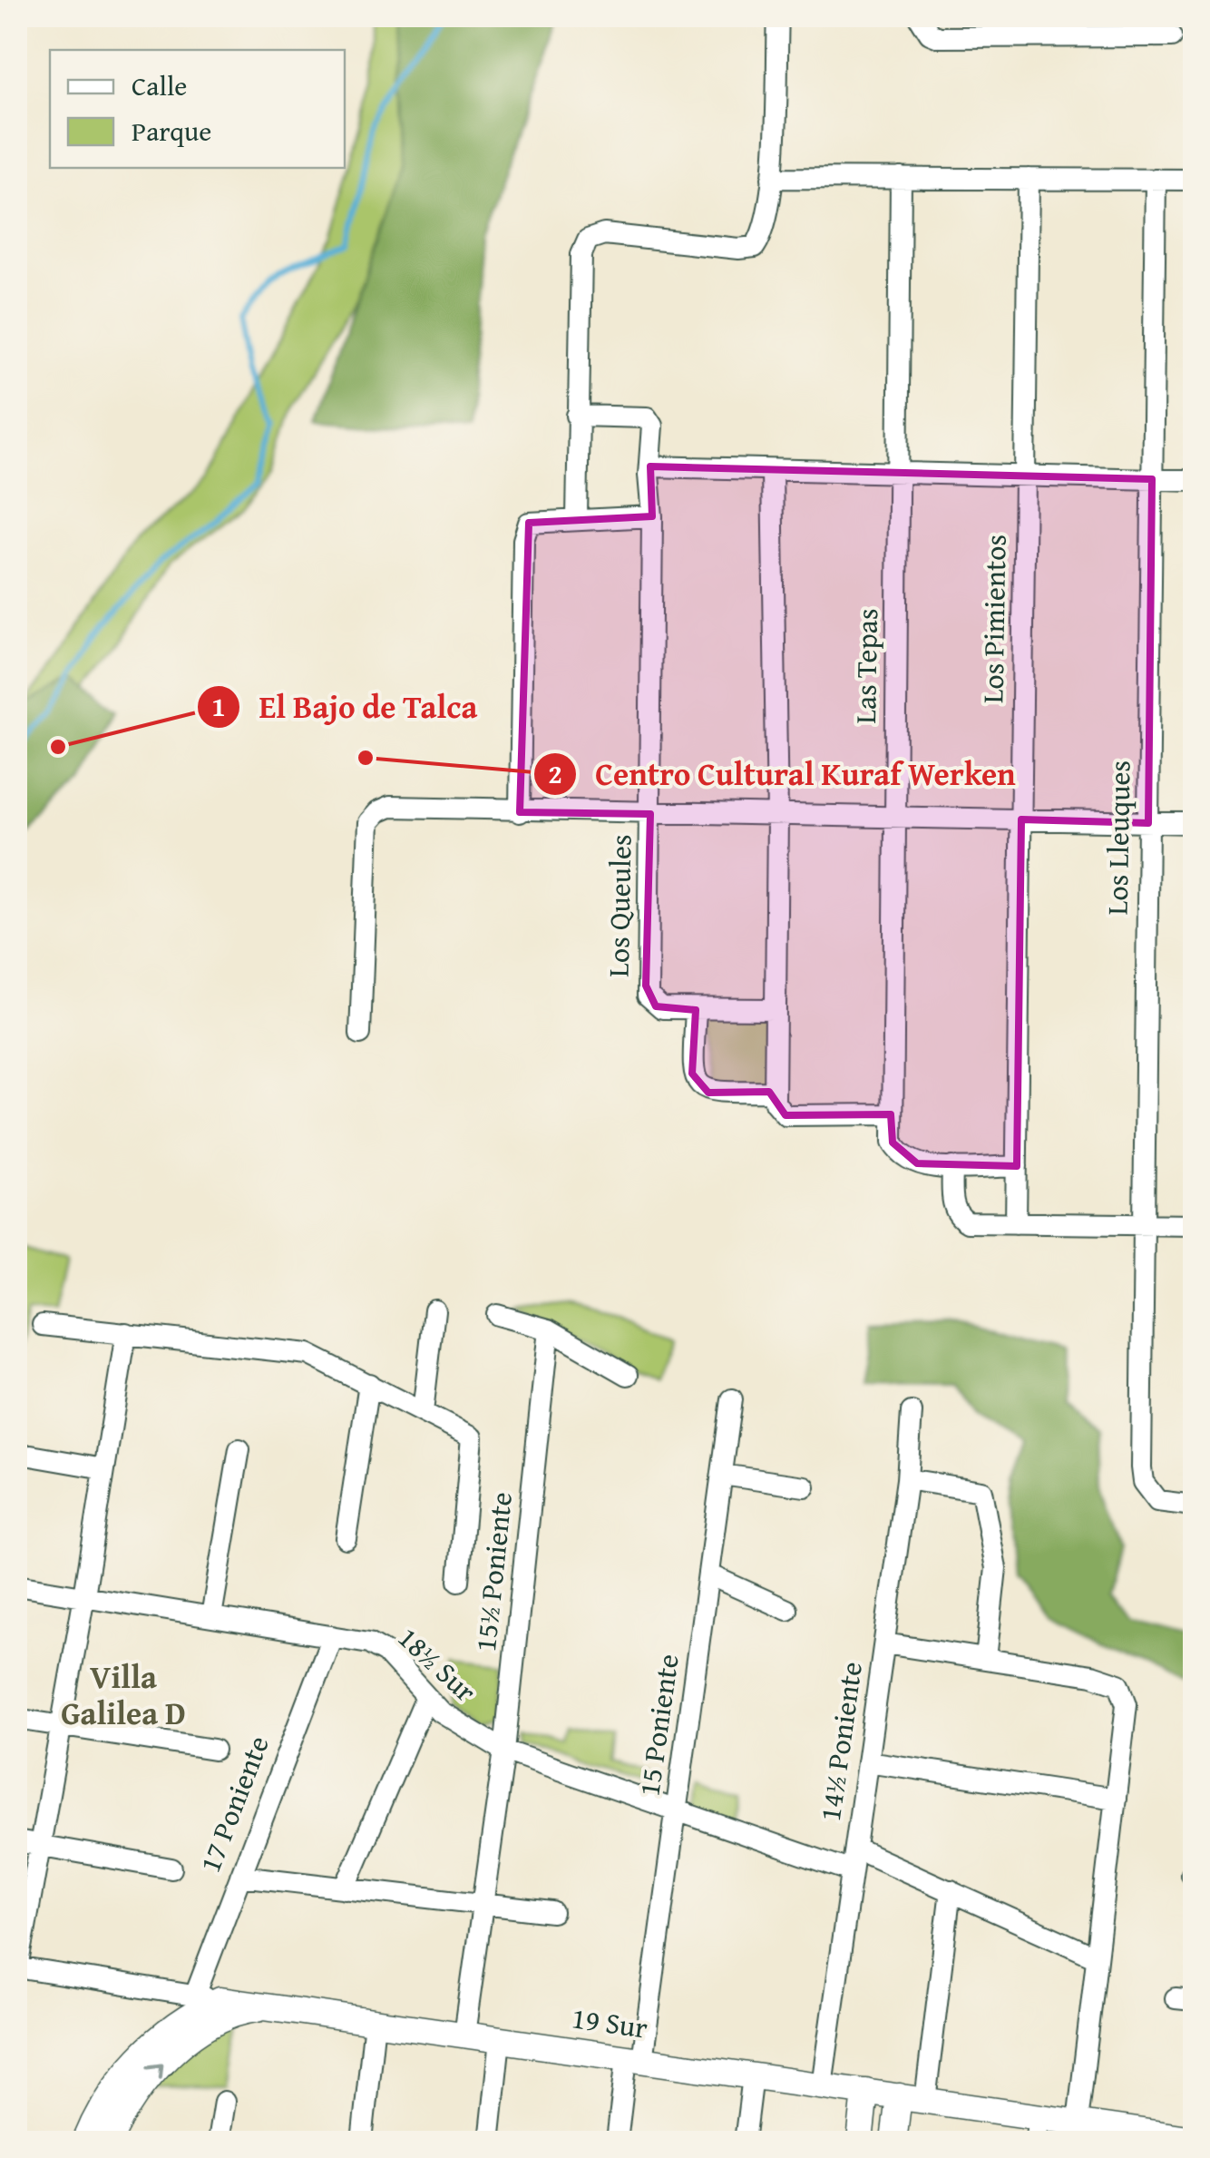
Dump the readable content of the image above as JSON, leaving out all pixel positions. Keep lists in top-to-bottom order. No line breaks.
{"streets":{"street":["Los Pimientos","Las Tepas","Los Lleuques","Los Queules","15½ Poniente","18½ Sur","15 Poniente","14½ Poniente","17 Poniente","19 Sur"]},"crossings":[["15½ Poniente","18½ Sur"],["15½ Poniente","19 Sur"],["18½ Sur","15 Poniente"],["18½ Sur","14½ Poniente"],["18½ Sur","17 Poniente"],["15 Poniente","19 Sur"],["14½ Poniente","19 Sur"],["17 Poniente","19 Sur"]],"districts":["Villa Galilea D"],"places":["El Bajo de Talca","Centro Cultural Kuraf Werken"],"legend":["Calle","Parque"]}
